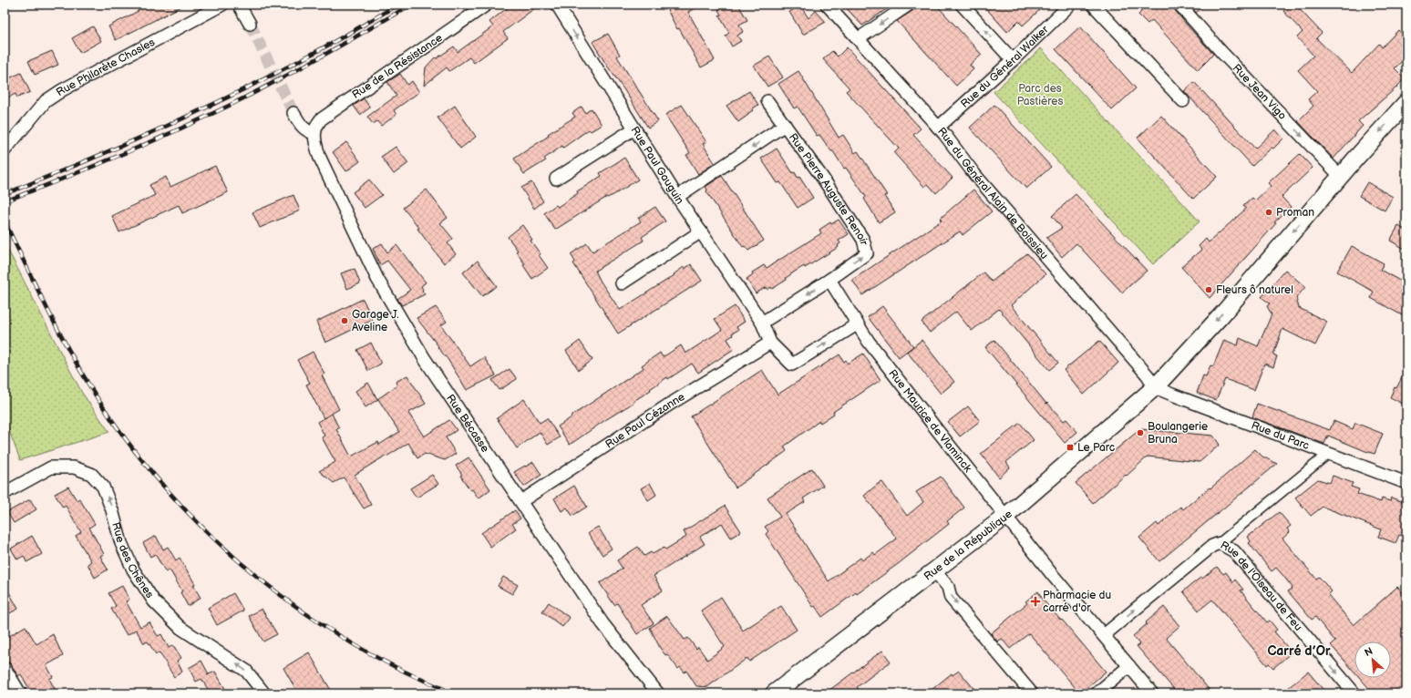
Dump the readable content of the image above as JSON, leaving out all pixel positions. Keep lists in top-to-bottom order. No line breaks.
{"streets":{"main road":["Rue de la République"],"street":["Rue de la Résistance","Rue du Général Walker","Rue Philarète Chasles","Rue Jean Vigo","Rue Paul Gauguin","Rue Pierre Auguste Renoir","Rue du Général Alain de Boissieu","Rue Paul Cézanne","Rue Maurice de Vlaminck","Rue Bécasse","Rue du Parc","Rue des Chênes","Rue de l'Oiseau de Feu"]},"crossings":[["Rue de la Résistance","Rue Bécasse"],["Rue du Général Walker","Rue du Général Alain de Boissieu"],["Rue Jean Vigo","Rue de la République"],["Rue Paul Gauguin","Rue Pierre Auguste Renoir"],["Rue Paul Gauguin","Rue Paul Cézanne"],["Rue Pierre Auguste Renoir","Rue Maurice de Vlaminck"],["Rue du Général Alain de Boissieu","Rue du Parc"],["Rue du Général Alain de Boissieu","Rue de la République"],["Rue Paul Cézanne","Rue Bécasse"],["Rue Maurice de Vlaminck","Rue de la République"],["Rue Maurice de Vlaminck","Rue de l'Oiseau de Feu"],["Rue du Parc","Rue de la République"]],"one_way":["Rue Paul Gauguin","Rue de la République","Rue des Chênes"],"districts":["Carré d’Or"],"parks":["Parc des Pastières"],"places":{"other":["Proman","Fleurs ô naturel","Garage J. Aveline","Boulangerie Bruna"],"transit":["Le Parc"],"health":["Pharmacie du carré d'or"]},"north":"top left"}
